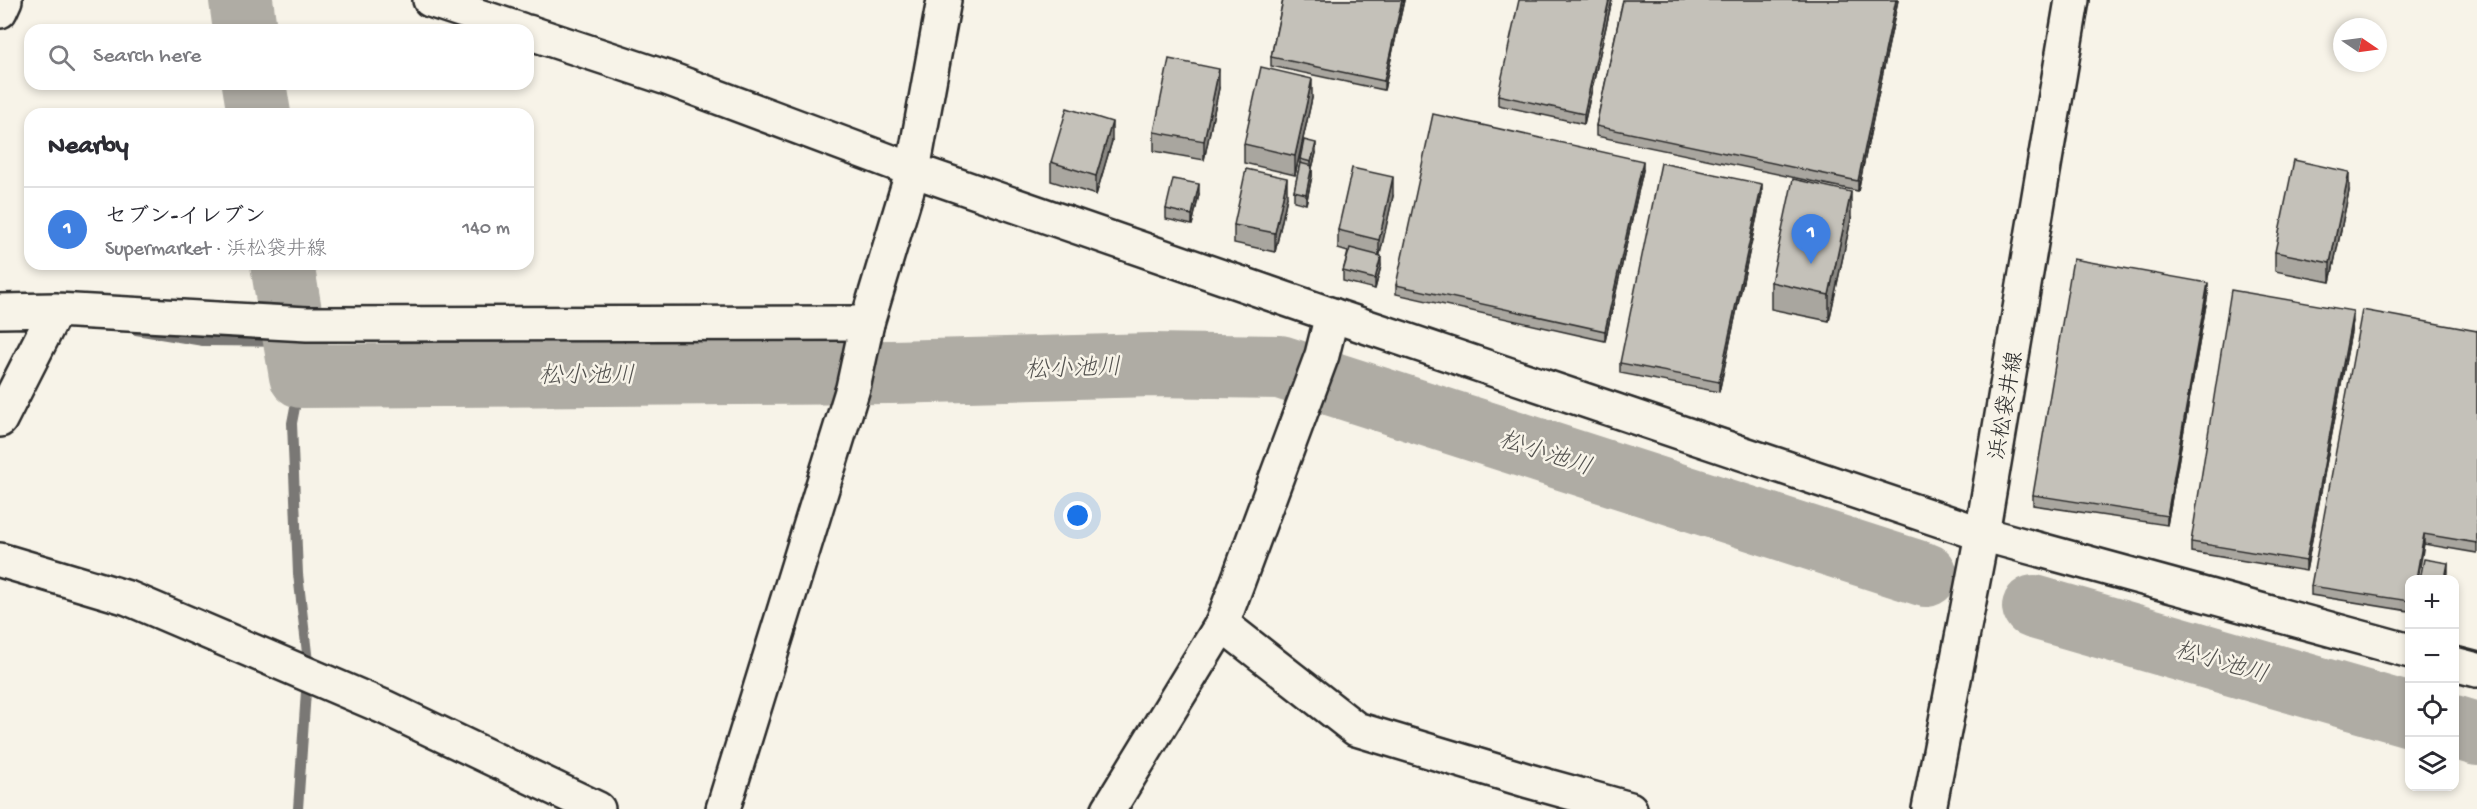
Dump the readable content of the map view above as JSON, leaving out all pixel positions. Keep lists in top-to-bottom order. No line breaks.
{"streets":{"street":["浜松袋井線"]},"water":["松小池川"],"north":"right","page":{"search":"Search here","heading":"Nearby","list":[{"mark":"1","name":"セブン-イレブン","note":"Supermarket · 浜松袋井線","value":"140 m"}],"pins":"1","map_buttons":["+","−"]}}
